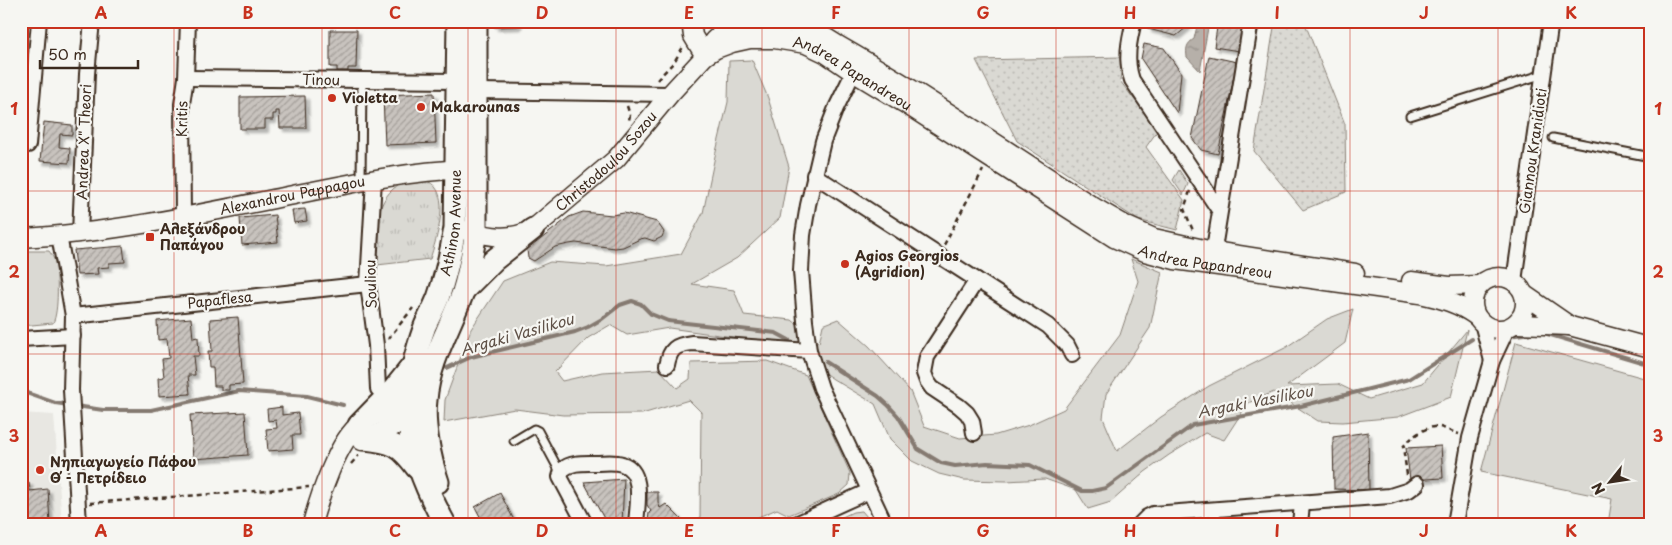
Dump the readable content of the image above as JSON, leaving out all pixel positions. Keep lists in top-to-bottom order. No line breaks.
{"streets":{"main road":["Athinon Avenue"],"street":["Andrea Papandreou","Tinou","Kritis","Andrea X\" Theori","Giannou Kranidioti","Christodoulou Sozou","Alexandrou Pappagou","Souliou","Papaflesa"]},"crossings":[["Andrea Papandreou","Giannou Kranidioti"],["Andrea Papandreou","Christodoulou Sozou"],["Tinou","Kritis"],["Tinou","Athinon Avenue"],["Kritis","Alexandrou Pappagou"],["Andrea X\" Theori","Alexandrou Pappagou"],["Christodoulou Sozou","Athinon Avenue"],["Alexandrou Pappagou","Athinon Avenue"],["Alexandrou Pappagou","Souliou"],["Souliou","Papaflesa"]],"water":["Argaki Vasilikou"],"places":{"other":["Violetta","Makarounas","Agios Georgios (Agridion)","Νηπιαγωγείο Πάφου Θ΄ - Πετρίδειο"],"transit":["Αλεξάνδρου Παπάγου"]},"scale_bar":"50 m","north":"bottom left","grid":{"columns":["A","B","C","D","E","F","G","H","I","J","K"],"rows":["1","2","3"]}}
